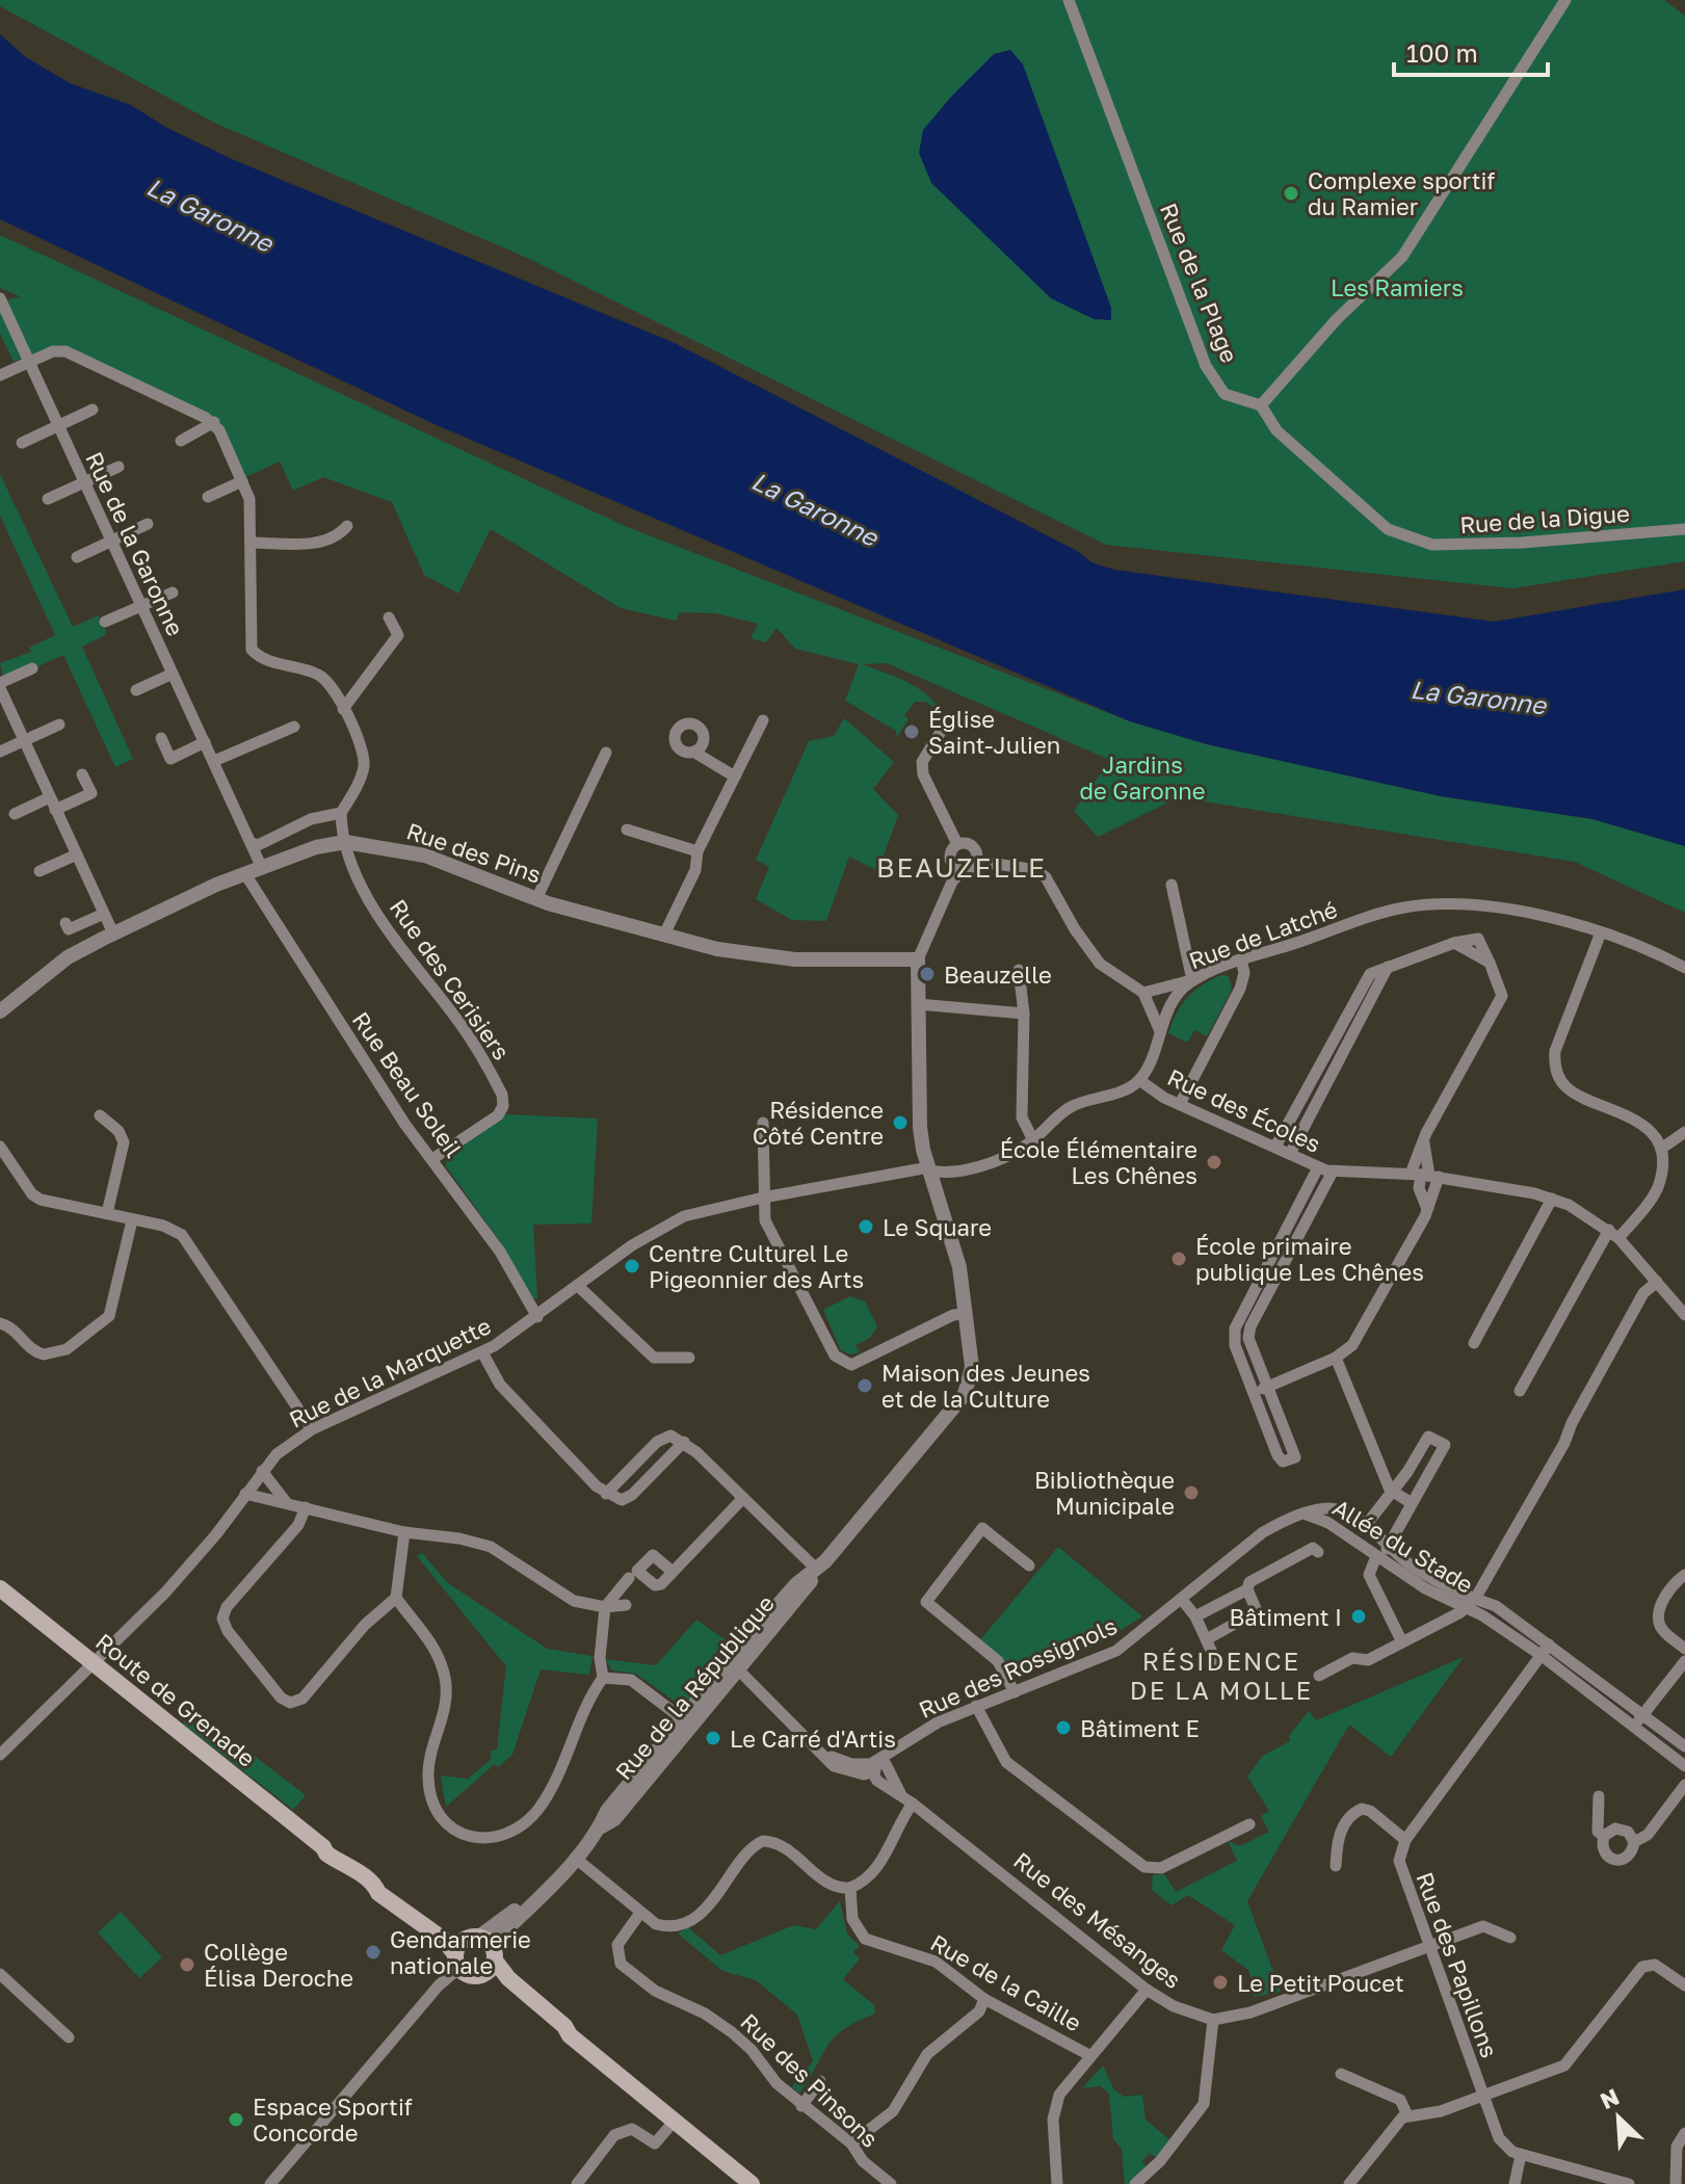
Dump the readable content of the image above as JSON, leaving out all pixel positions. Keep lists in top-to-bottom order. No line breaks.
{"streets":{"main road":["Route de Grenade"],"street":["Rue de la Plage","Rue de la Digue","Rue de la Garonne","Rue des Pins","Rue de Latché","Rue des Cerisiers","Rue Beau Soleil","Rue des Écoles","Rue de la Marquette","Allée du Stade","Rue des Rossignols","Rue de la République","Rue des Mésanges","Rue des Papillons","Rue de la Caille","Rue des Pinsons"]},"crossings":[["Rue de la Plage","Rue de la Digue"],["Rue de la Garonne","Rue des Pins"],["Rue des Pins","Rue des Cerisiers"],["Rue des Pins","Rue Beau Soleil"],["Rue des Pins","Rue de la République"],["Rue de Latché","Rue des Écoles"],["Rue des Cerisiers","Rue Beau Soleil"],["Rue Beau Soleil","Rue de la Marquette"],["Rue de la Marquette","Rue de la République"],["Rue de la Marquette","Route de Grenade"],["Allée du Stade","Rue des Rossignols"],["Rue des Rossignols","Rue des Mésanges"],["Rue de la République","Route de Grenade"],["Rue de la République","Rue des Mésanges"]],"districts":["BEAUZELLE","RÉSIDENCE DE LA MOLLE"],"water":["La Garonne"],"parks":["Les Ramiers","Jardins de Garonne"],"places":["Complexe sportif du Ramier","Église Saint-Julien","Beauzelle","Résidence Côté Centre","École Élémentaire Les Chênes","Le Square","École primaire publique Les Chênes","Centre Culturel Le Pigeonnier des Arts","Maison des Jeunes et de la Culture","Bibliothèque Municipale","Bâtiment I","Bâtiment E","Le Carré d'Artis","Gendarmerie nationale","Collège Élisa Deroche","Le Petit Poucet","Espace Sportif Concorde"],"scale_bar":"100 m","north":"top left"}
